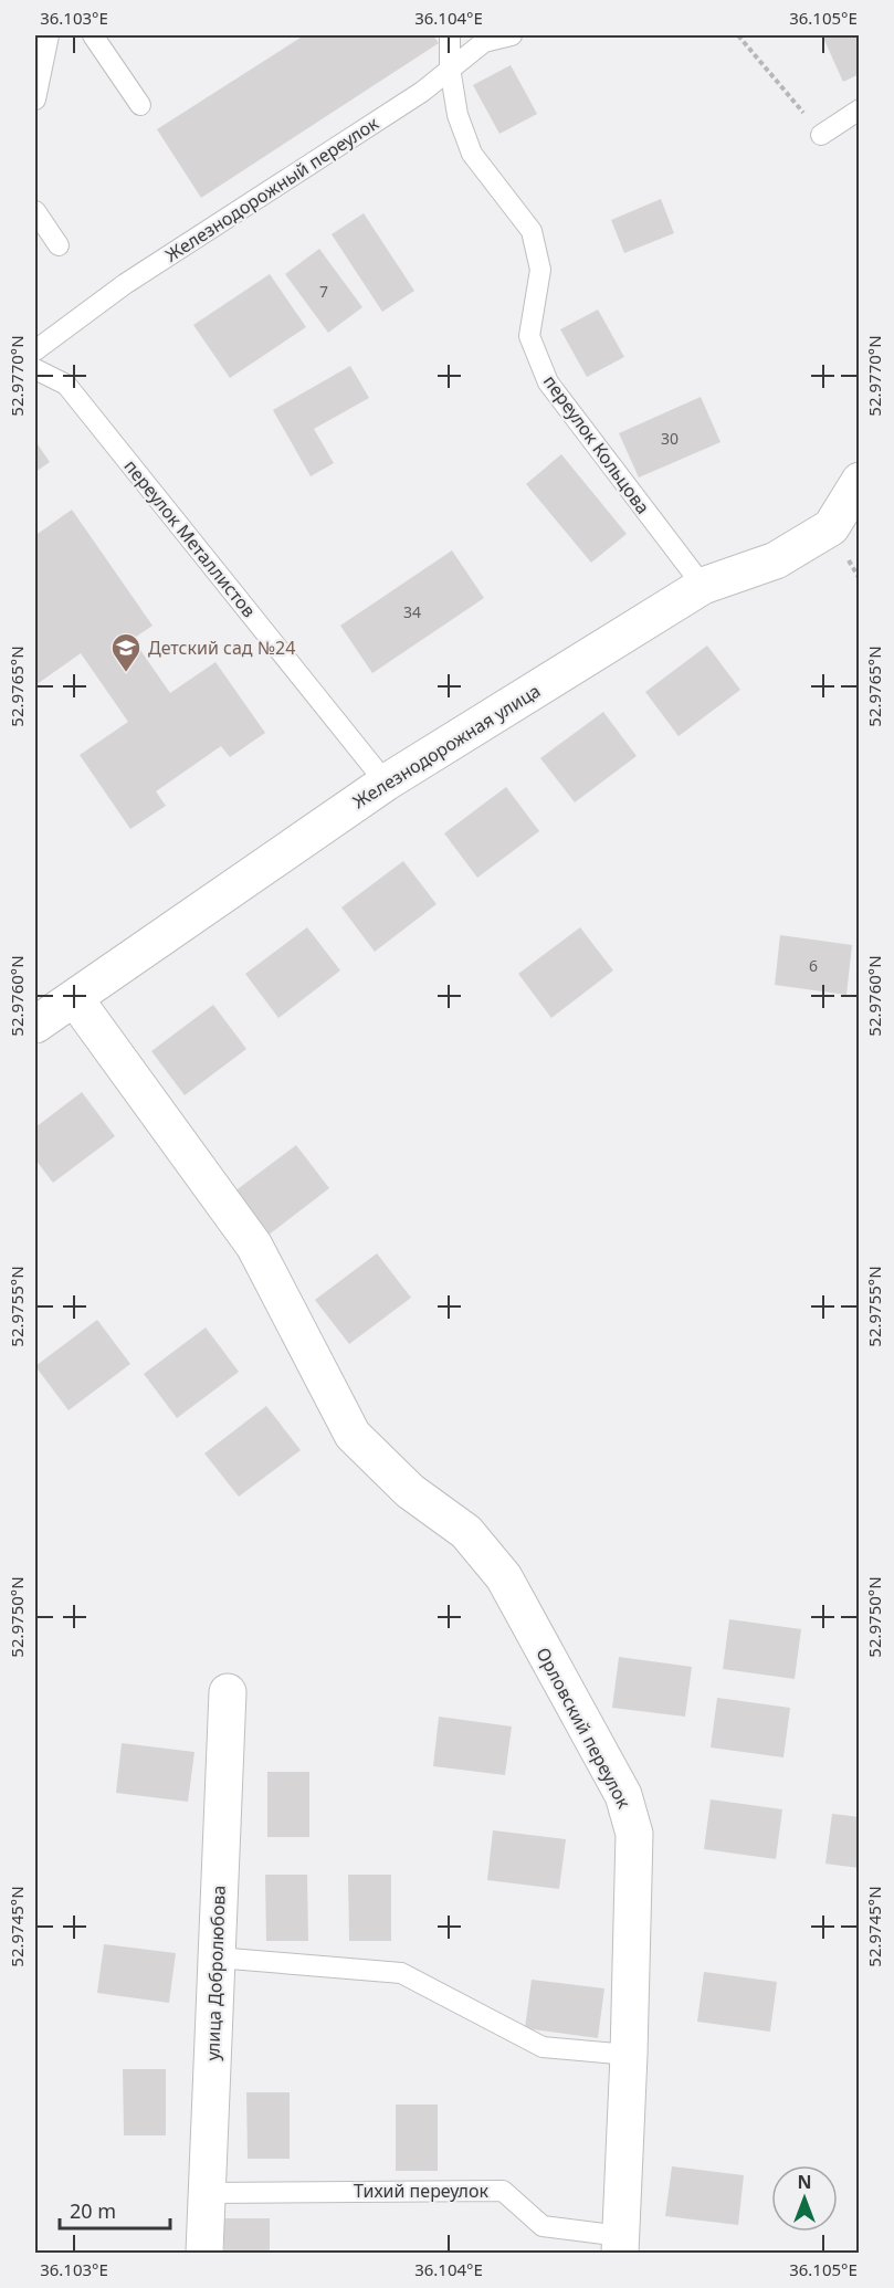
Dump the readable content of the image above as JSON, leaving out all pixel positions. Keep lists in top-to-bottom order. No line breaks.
{"streets":{"street":["Железнодорожная улица","Орловский переулок","улица Добролюбова"],"lane":["Железнодорожный переулок","переулок Кольцова","переулок Металлистов","Тихий переулок"]},"crossings":[["Железнодорожный переулок","переулок Кольцова"],["переулок Кольцова","Железнодорожная улица"],["переулок Металлистов","Железнодорожная улица"],["Железнодорожная улица","Орловский переулок"],["Орловский переулок","Тихий переулок"],["улица Добролюбова","Тихий переулок"]],"places":{"school or university":["Детский сад №24"]},"house_numbers":["7","30","34","6"],"scale_bar":"20 m","north":"top","coordinates":["36.103°E","36.104°E","36.105°E","52.9770°N","52.9765°N","52.9760°N","52.9755°N","52.9750°N","52.9745°N"]}
